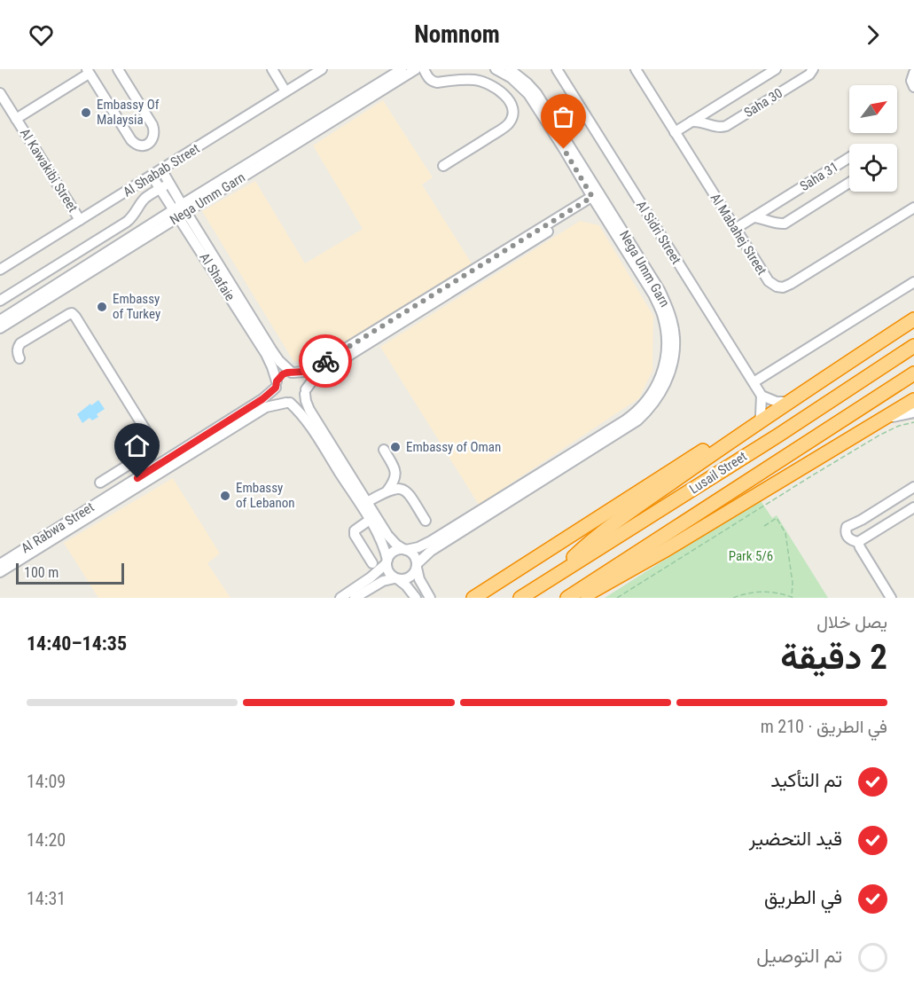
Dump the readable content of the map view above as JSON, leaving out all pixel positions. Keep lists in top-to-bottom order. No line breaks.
{"streets":{"highway":["Lusail Street"],"street":["Saha 30","Al Kawakibi Street","Al Shabab Street","Saha 31","Nega Umm Garn","Al Sidri Street","Al Mabahej Street","Al Shafaie","Al Rabwa Street"]},"crossings":[["Saha 30","Al Mabahej Street"],["Al Kawakibi Street","Al Shabab Street"],["Al Shabab Street","Al Shafaie"],["Saha 31","Al Mabahej Street"],["Nega Umm Garn","Al Shafaie"],["Al Shafaie","Al Rabwa Street"]],"parks":["Park 5/6"],"places":["Embassy Of Malaysia","Embassy of Turkey","Embassy of Oman","Embassy of Lebanon"],"scale_bar":"100 m","north":"top right","page":{"header":"Nomnom","scale":"100 m","heading":["2 دقيقة","يصل خلال","14:35–14:40"],"bar":"في الطريق · 210 m","list":[["تم التأكيد","14:09"],["قيد التحضير","14:20"],["في الطريق","14:31"],"تم التوصيل"]}}
